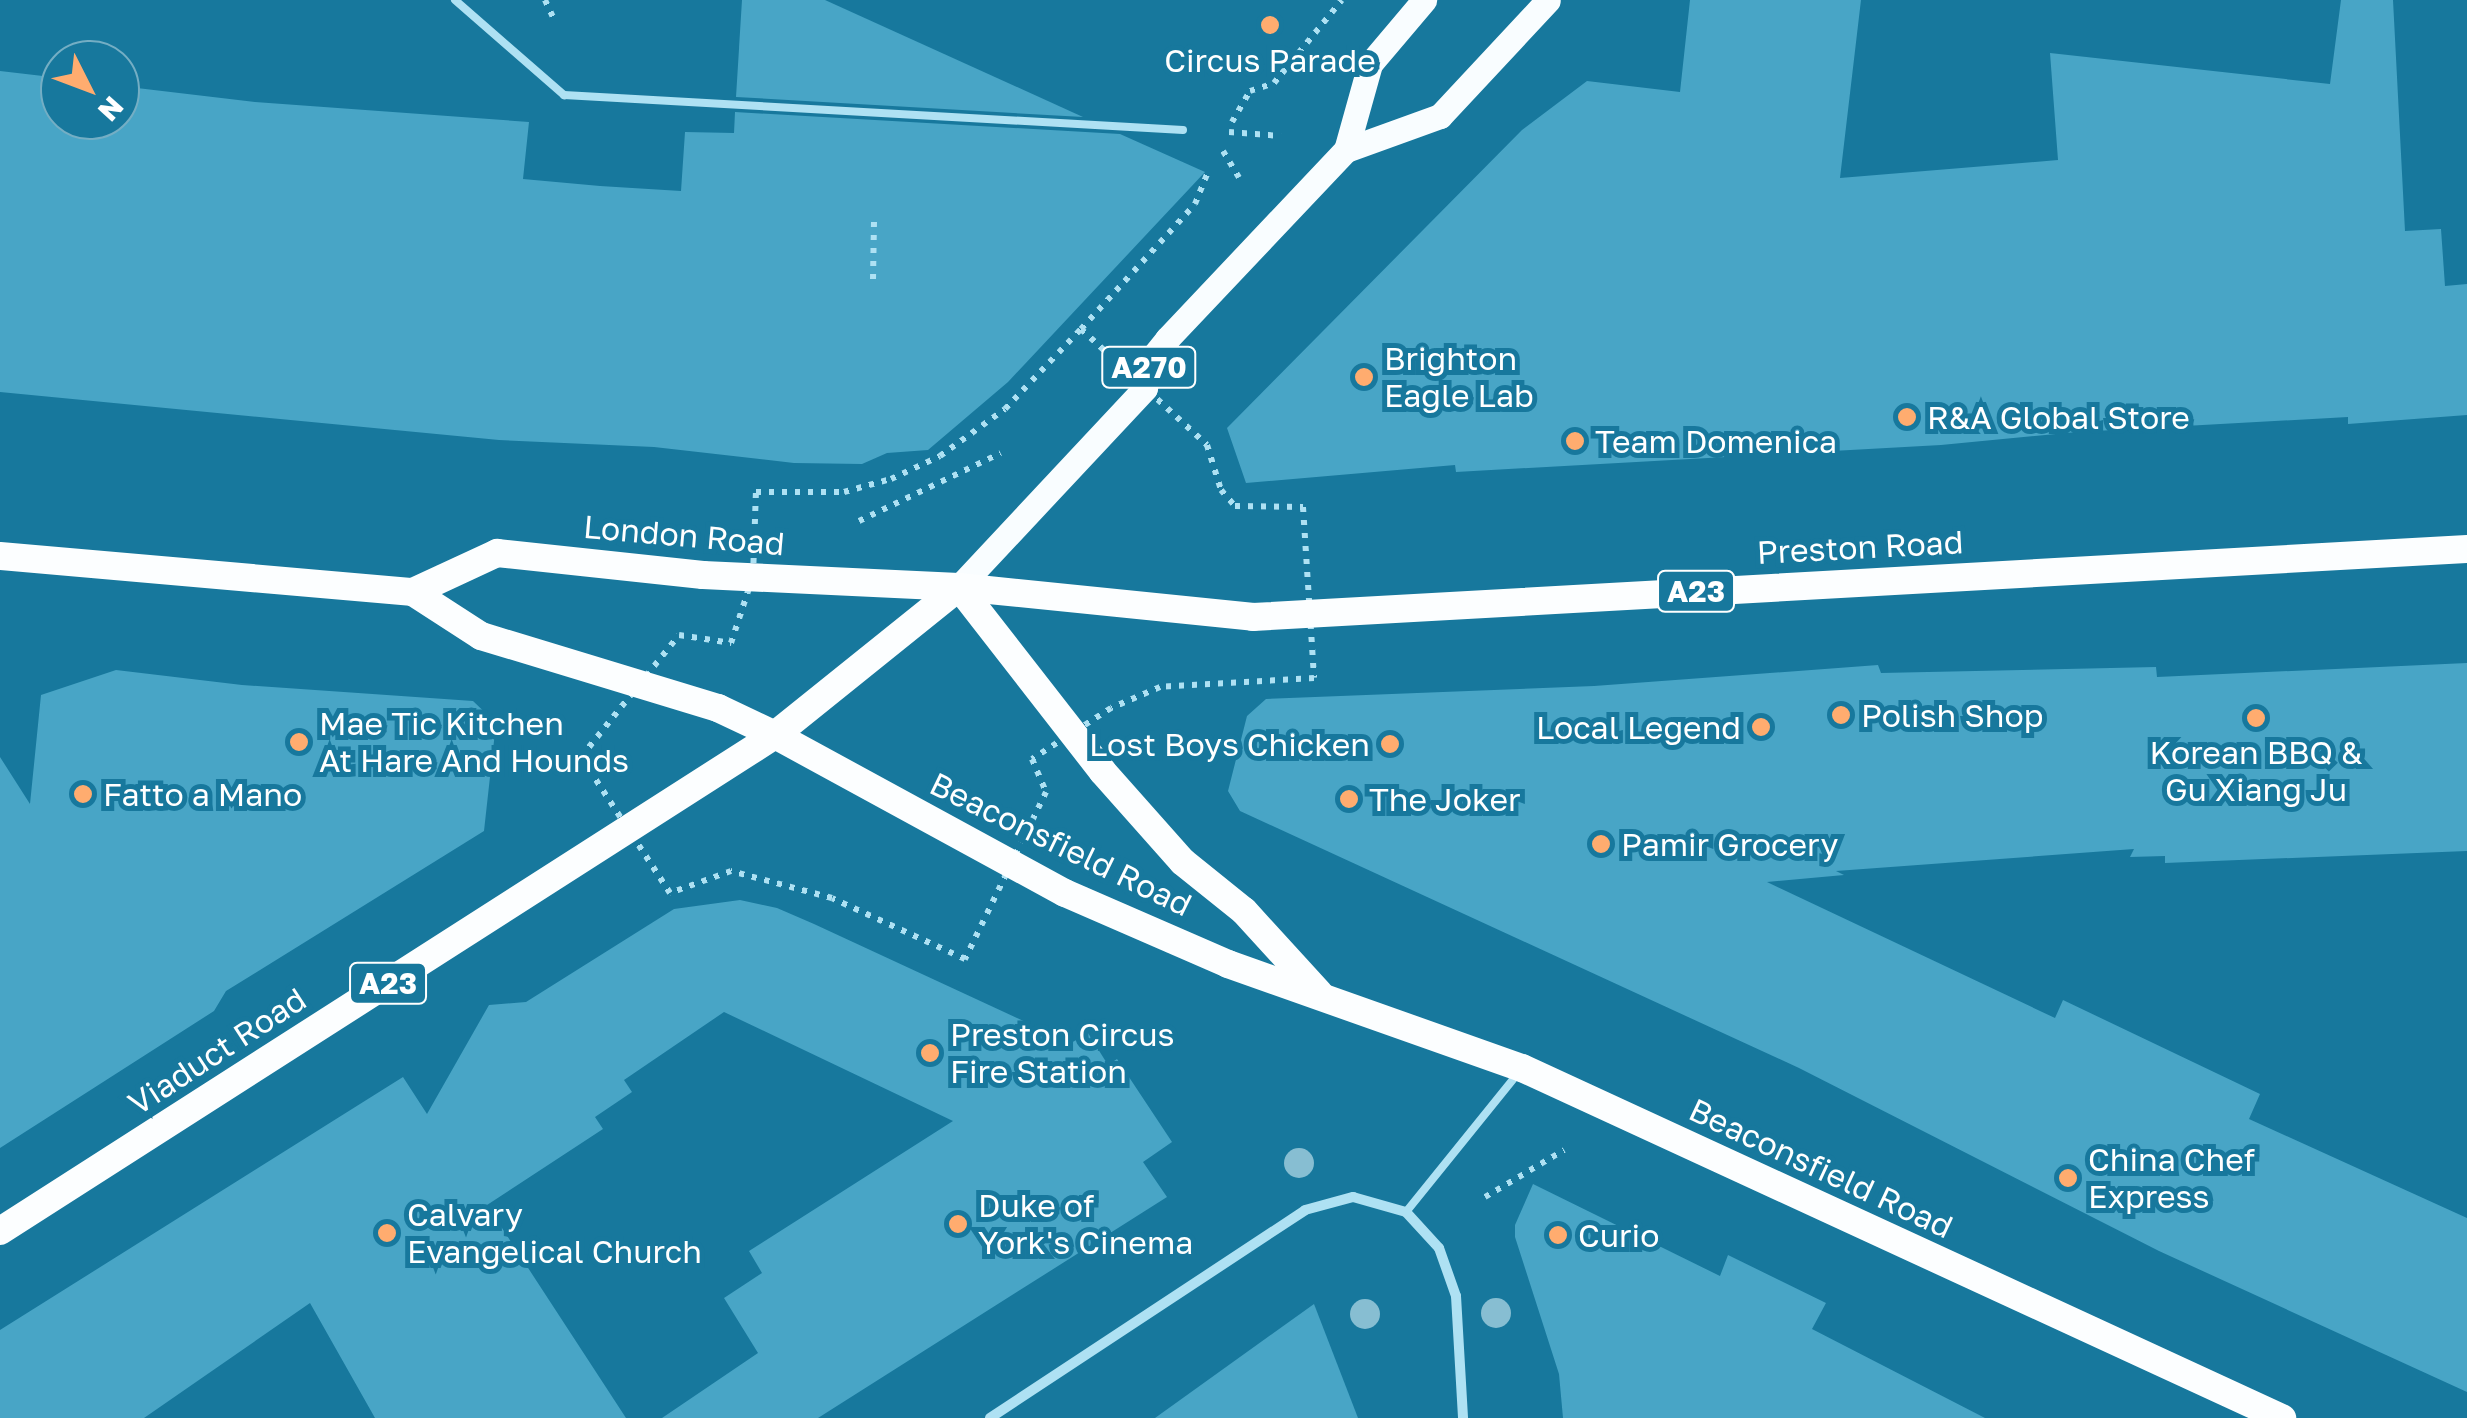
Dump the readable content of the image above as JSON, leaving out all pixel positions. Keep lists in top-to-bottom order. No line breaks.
{"streets":{"highway":["London Road","Preston Road","A23","Beaconsfield Road","Viaduct Road"],"main road":["A270"]},"crossings":[["A270","London Road"],["A270","Preston Road"],["A270","A23"],["A270","Beaconsfield Road"],["London Road","Preston Road"],["London Road","A23"],["London Road","Beaconsfield Road"],["London Road","Viaduct Road"],["Preston Road","A23"],["Preston Road","Beaconsfield Road"],["A23","Beaconsfield Road"],["A23","Viaduct Road"],["Beaconsfield Road","Viaduct Road"]],"places":["Circus Parade","Brighton Eagle Lab","R&A Global Store","Team Domenica","Polish Shop","Korean BBQ & Gu Xiang Ju","Local Legend","Mae Tic Kitchen At Hare And Hounds","Lost Boys Chicken","Fatto a Mano","The Joker","Pamir Grocery","Preston Circus Fire Station","China Chef Express","Duke of York's Cinema","Calvary Evangelical Church","Curio"],"north":"bottom right"}
